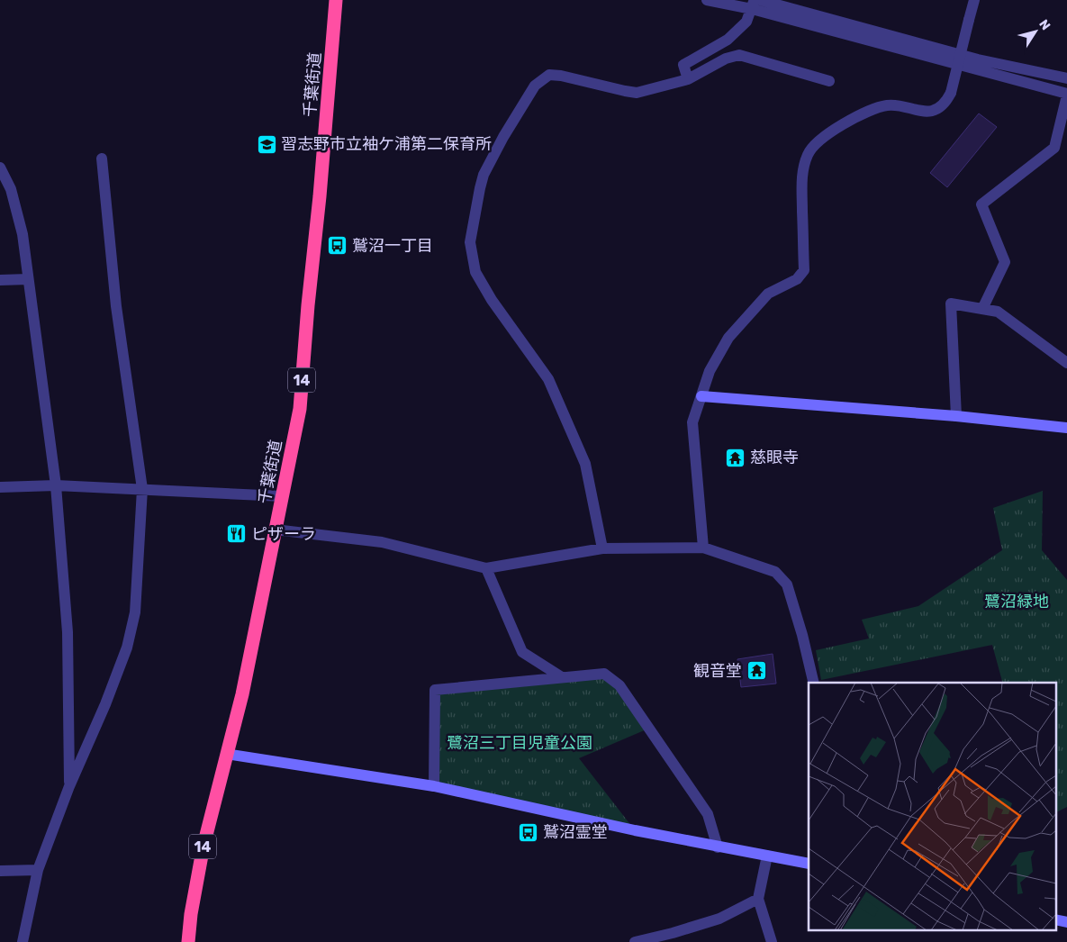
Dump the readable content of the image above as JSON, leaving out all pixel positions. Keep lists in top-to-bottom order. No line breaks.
{"streets":{"highway":["千葉街道","14"]},"parks":["鷺沼緑地","鷺沼三丁目児童公園"],"places":{"school or university":["習志野市立袖ケ浦第二保育所"],"bus stop":["鷲沼一丁目","鷲沼霊堂"],"temple":["慈眼寺","観音堂"],"restaurant":["ピザーラ"]},"north":"top right"}
